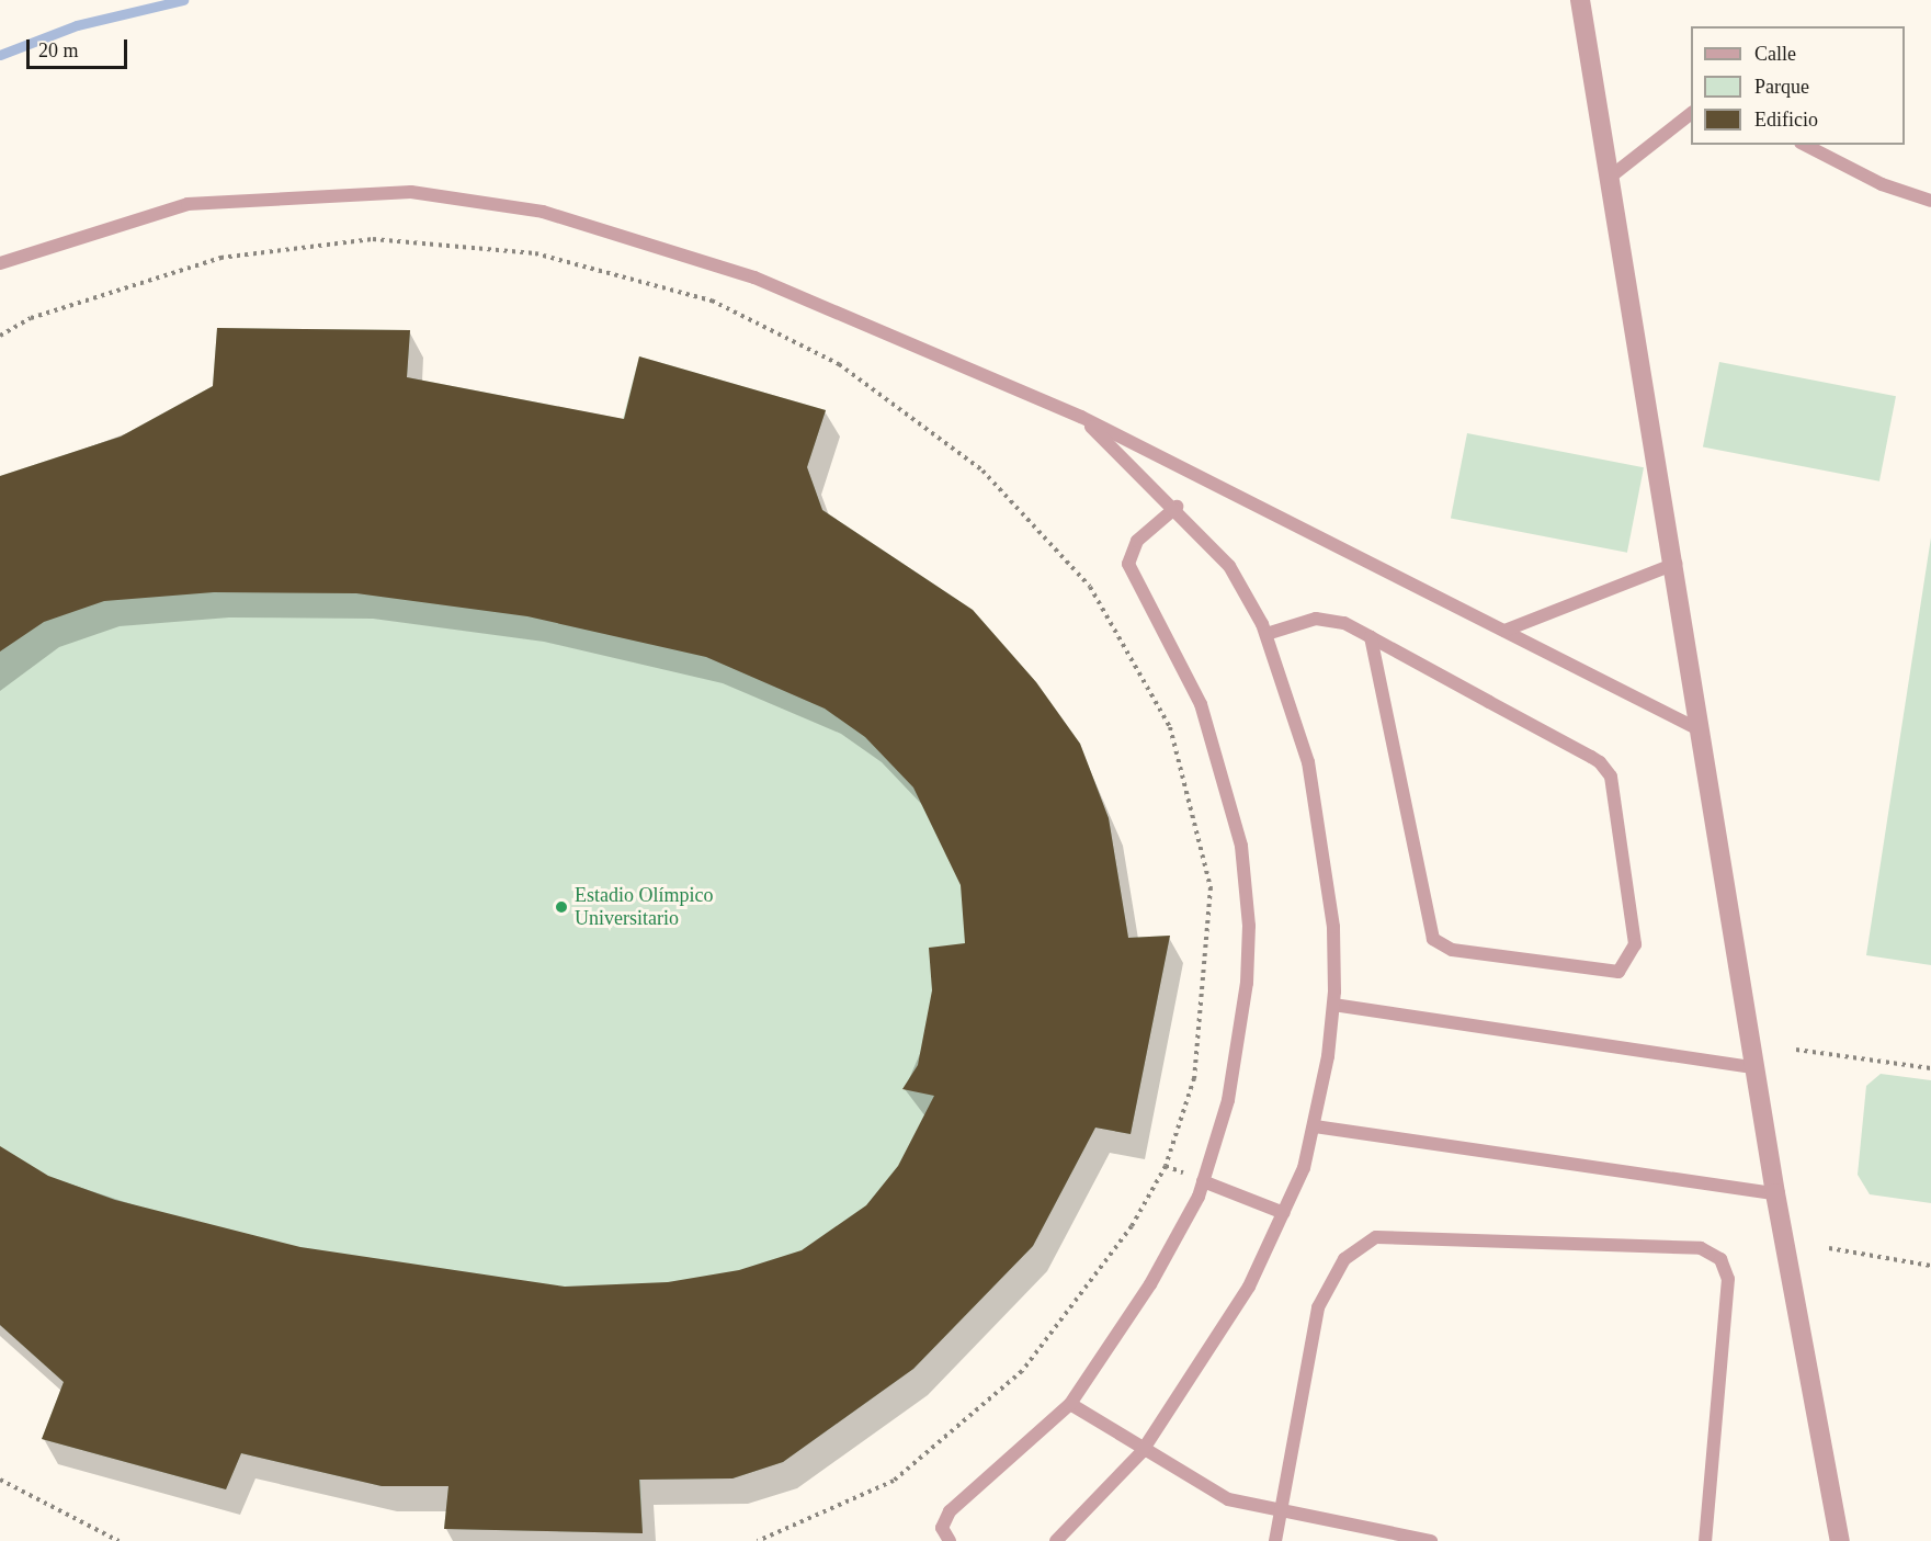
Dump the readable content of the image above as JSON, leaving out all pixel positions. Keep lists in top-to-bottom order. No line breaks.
{"places":["Estadio Olímpico Universitario"],"legend":["Calle","Parque","Edificio"],"scale_bar":"20 m"}
